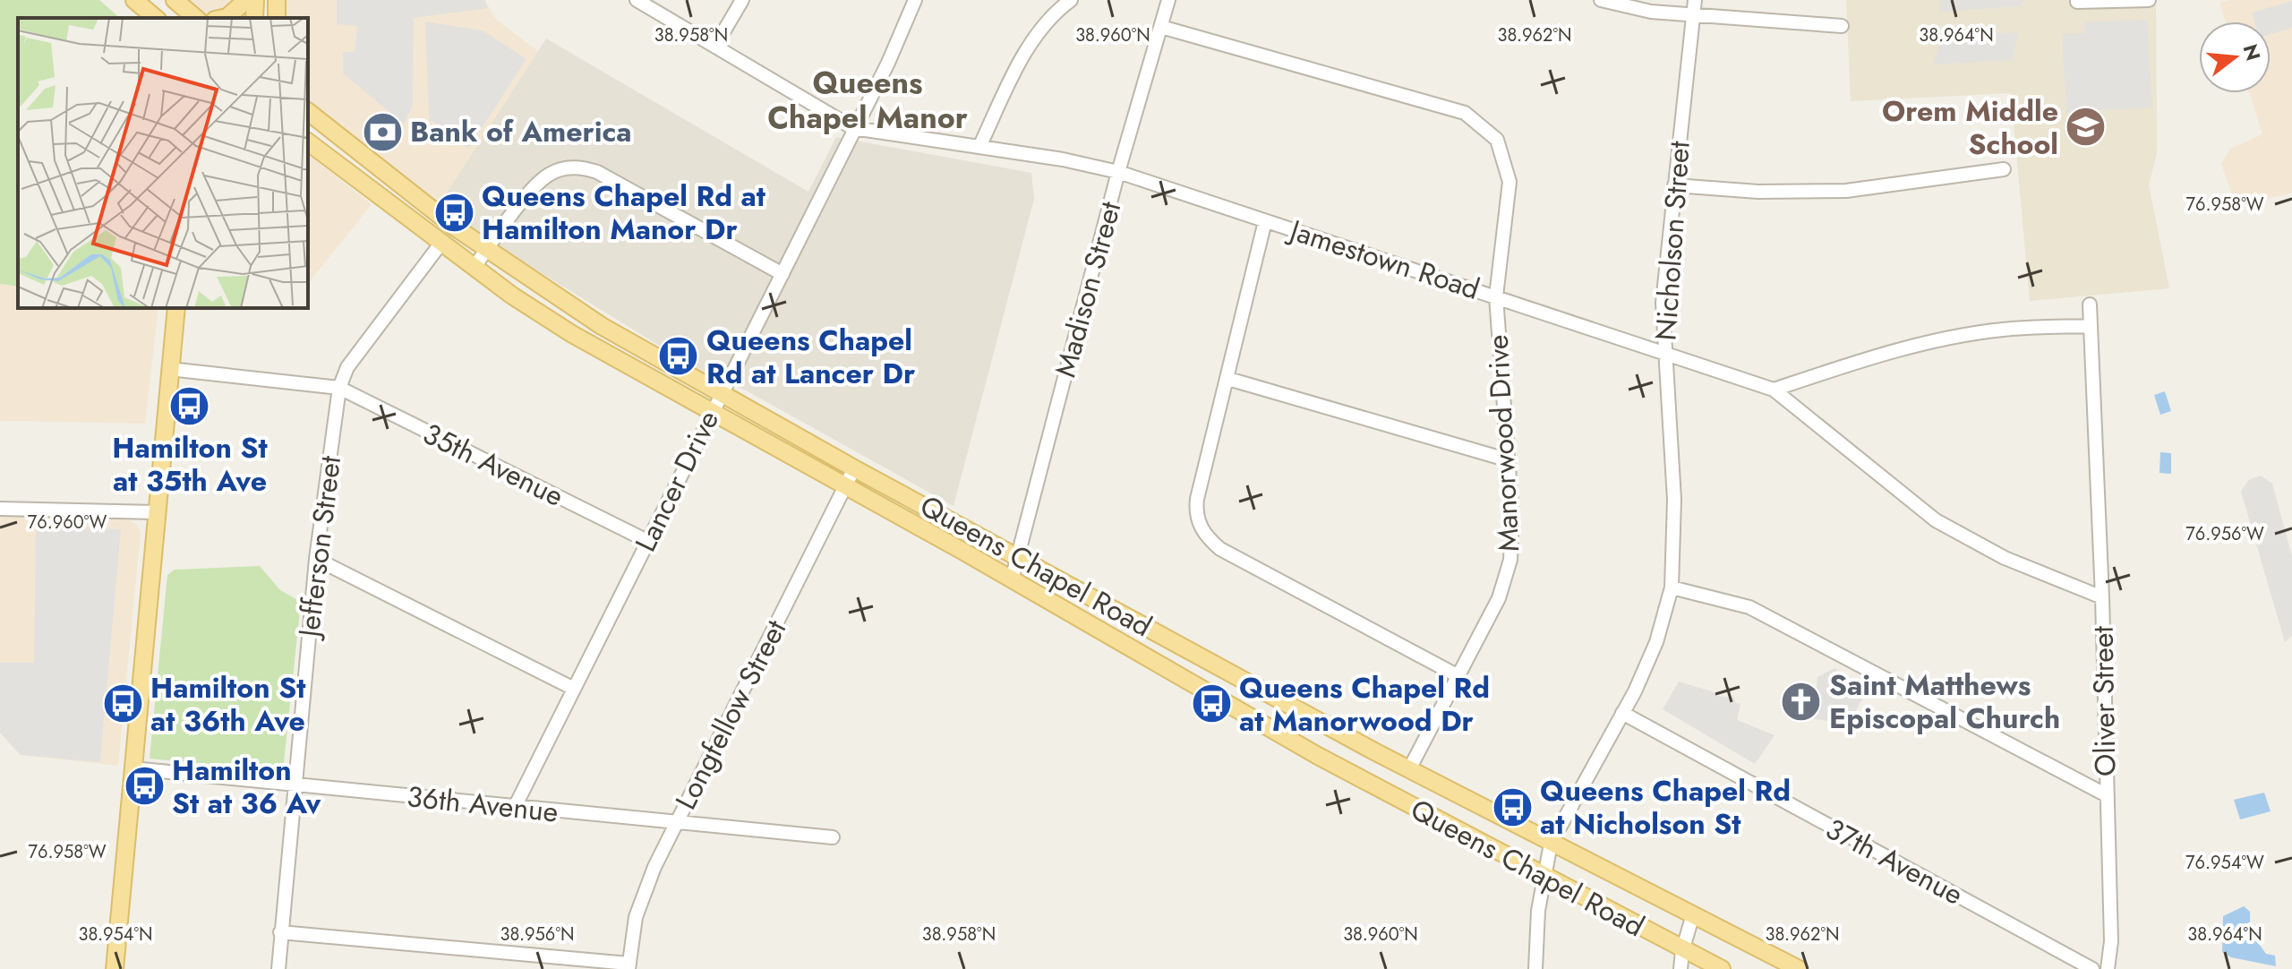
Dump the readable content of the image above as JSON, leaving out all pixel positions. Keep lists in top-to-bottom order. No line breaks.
{"streets":{"main road":["Queens Chapel Road"],"street":["Nicholson Street","Jamestown Road","Madison Street","Manorwood Drive","35th Avenue","Lancer Drive","Jefferson Street","Oliver Street","Longfellow Street","36th Avenue","37th Avenue"]},"crossings":[["Nicholson Street","Jamestown Road"],["Nicholson Street","Queens Chapel Road"],["Nicholson Street","37th Avenue"],["Jamestown Road","Madison Street"],["Jamestown Road","Manorwood Drive"],["Jamestown Road","Lancer Drive"],["Jamestown Road","Oliver Street"],["Madison Street","Manorwood Drive"],["Madison Street","Queens Chapel Road"],["Manorwood Drive","Queens Chapel Road"],["35th Avenue","Lancer Drive"],["35th Avenue","Jefferson Street"],["Lancer Drive","Queens Chapel Road"],["Lancer Drive","36th Avenue"],["Jefferson Street","Queens Chapel Road"],["Jefferson Street","36th Avenue"],["Queens Chapel Road","Longfellow Street"],["Longfellow Street","36th Avenue"]],"districts":["Queens Chapel Manor"],"places":{"school or university":["Orem Middle School"],"bank":["Bank of America"],"bus stop":["Queens Chapel Rd at Hamilton Manor Dr","Queens Chapel Rd at Lancer Dr","Hamilton St at 35th Ave","Hamilton St at 36th Ave","Queens Chapel Rd at Manorwood Dr","Hamilton St at 36 Av","Queens Chapel Rd at Nicholson St"],"church":["Saint Matthews Episcopal Church"]},"north":"right","coordinates":["38.958°N","38.960°N","38.962°N","38.964°N","76.958°W","76.960°W","76.956°W","76.954°W","38.954°N","38.956°N"]}
